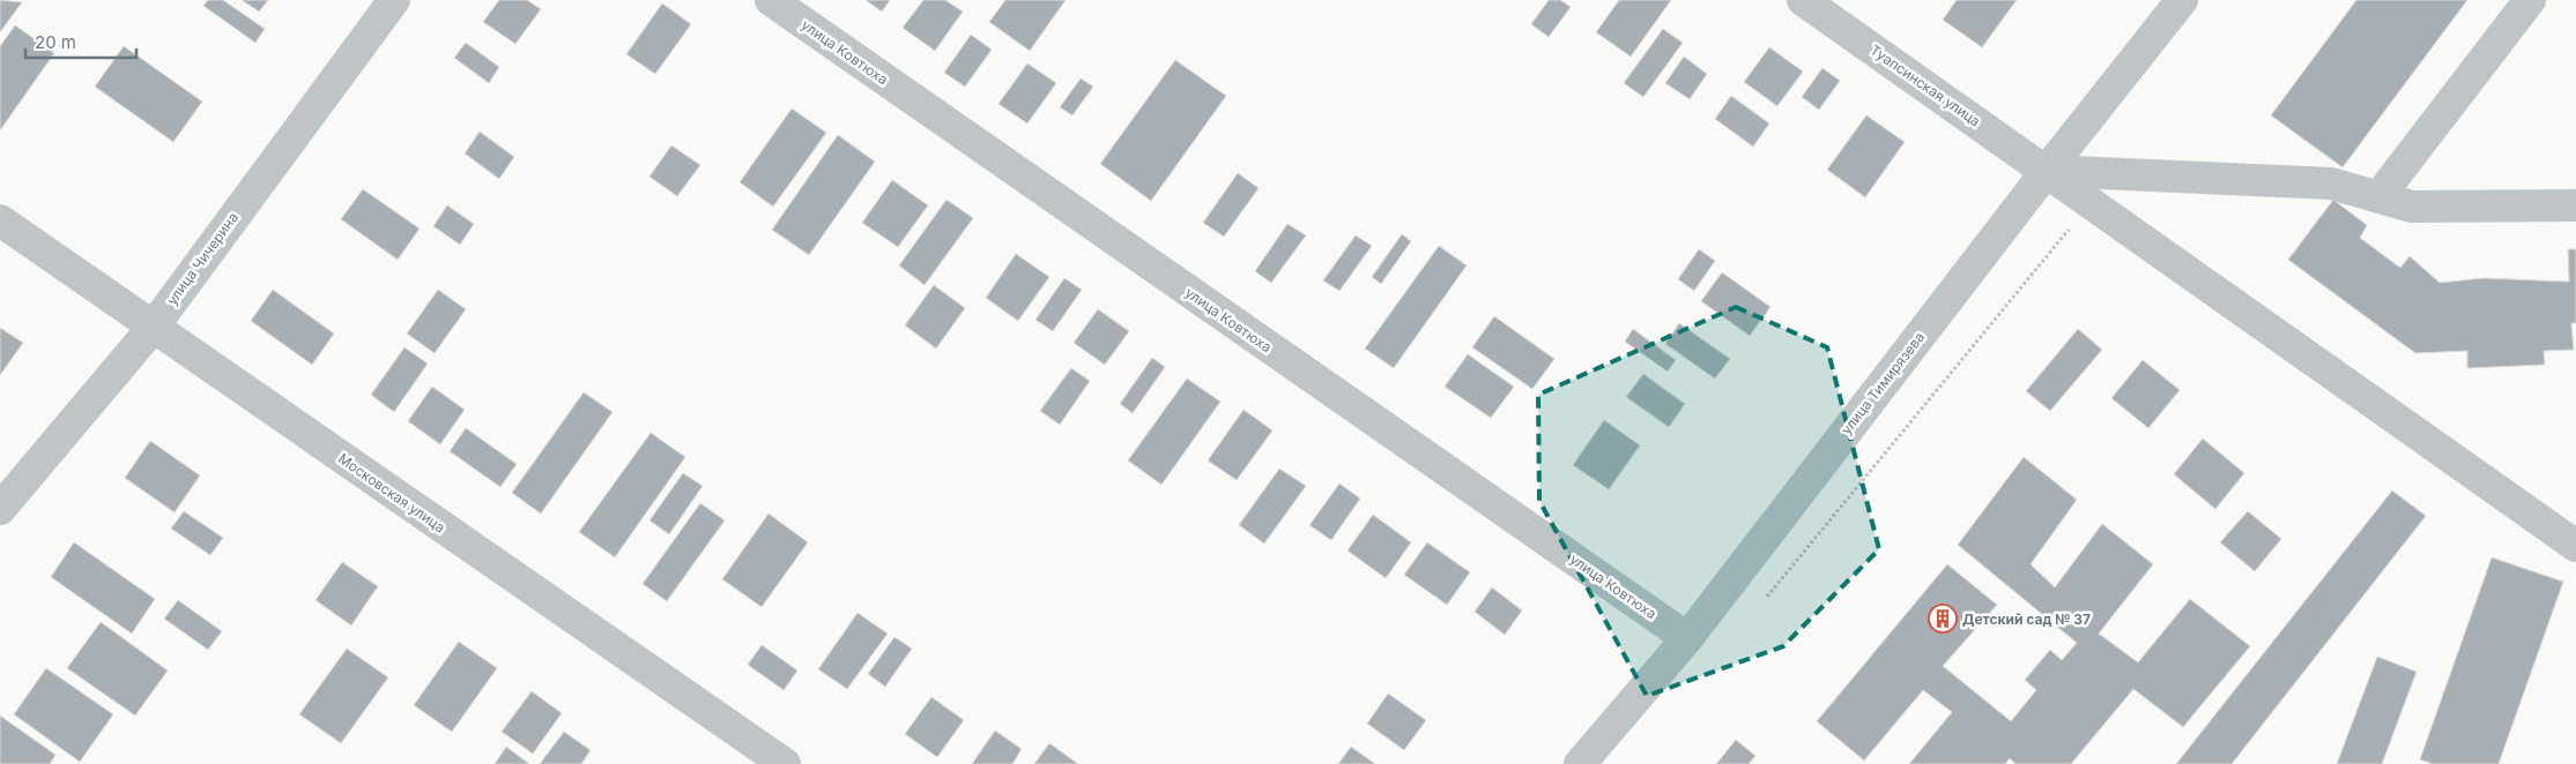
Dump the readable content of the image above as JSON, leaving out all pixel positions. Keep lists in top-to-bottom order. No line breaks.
{"streets":{"street":["улица Ковтюха","Туапсинская улица","улица Чичерина","улица Тимирязева","Московская улица"]},"crossings":[["улица Ковтюха","улица Тимирязева"],["Туапсинская улица","улица Тимирязева"],["улица Чичерина","Московская улица"]],"places":{"building":["Детский сад № 37"]},"scale_bar":"20 m"}
